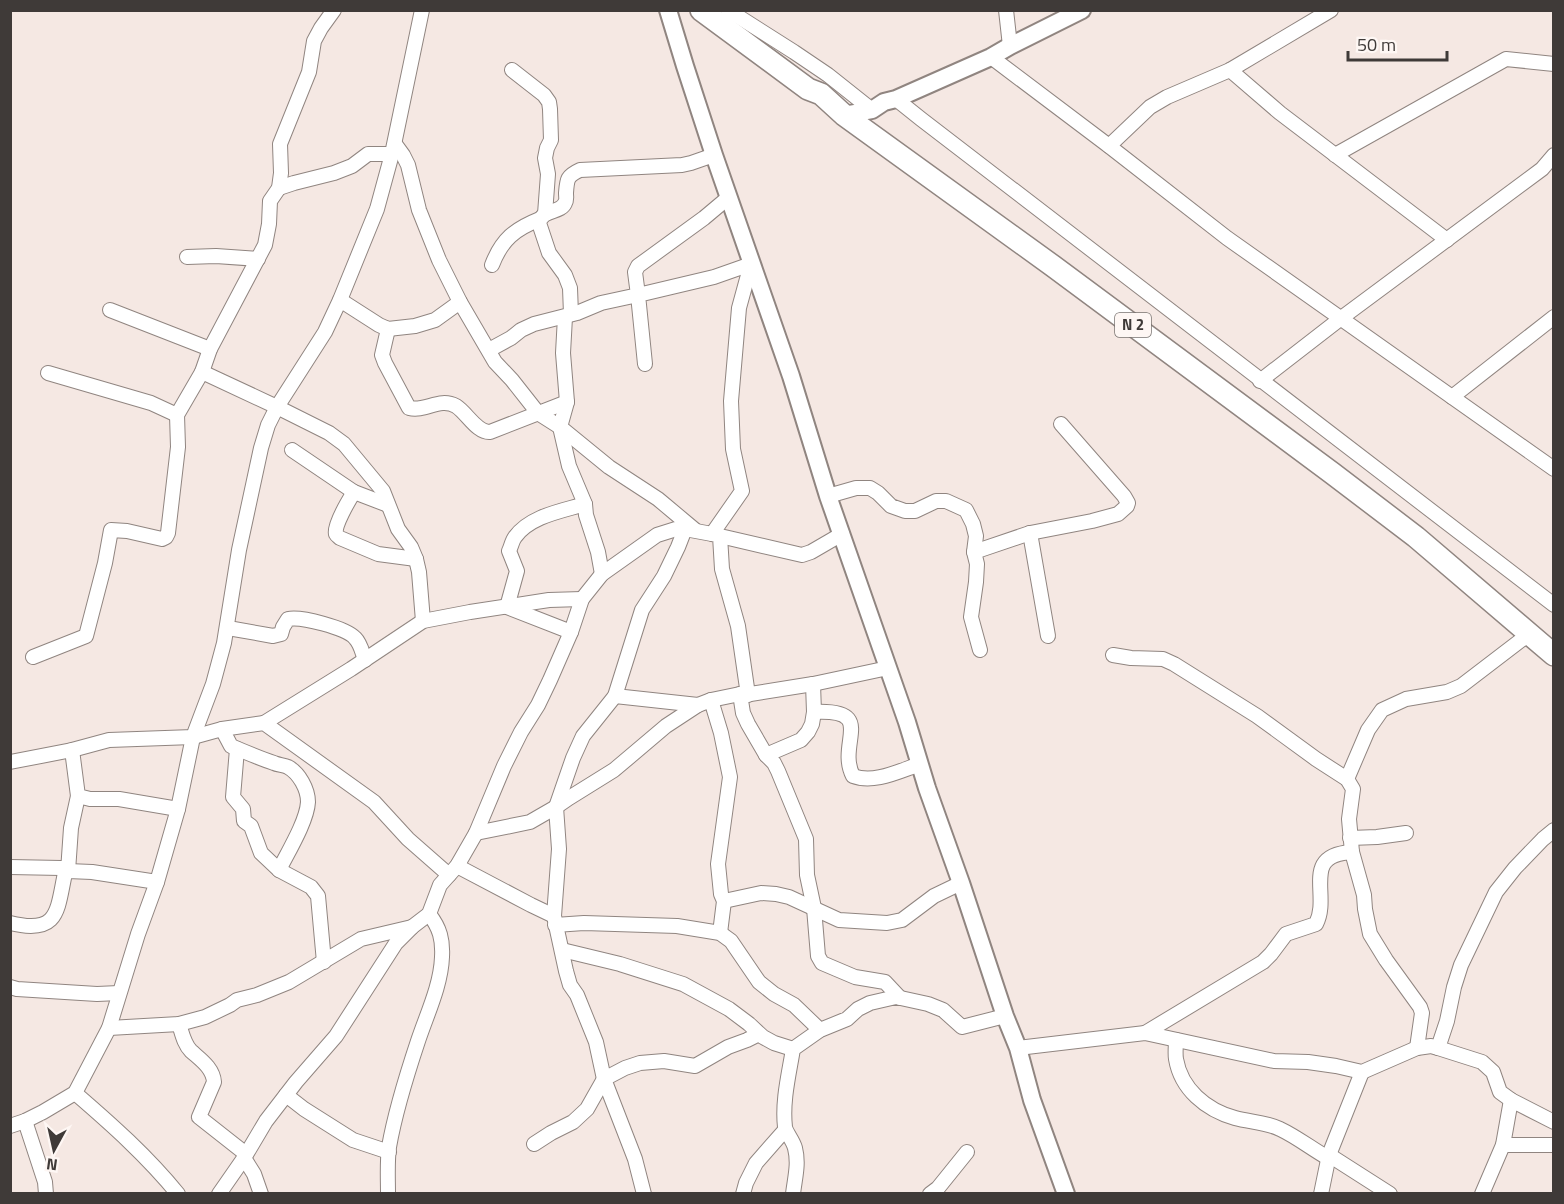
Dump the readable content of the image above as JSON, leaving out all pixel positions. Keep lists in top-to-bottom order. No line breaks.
{"streets":{"main road":["N 2"]},"scale_bar":"50 m","north":"bottom"}
